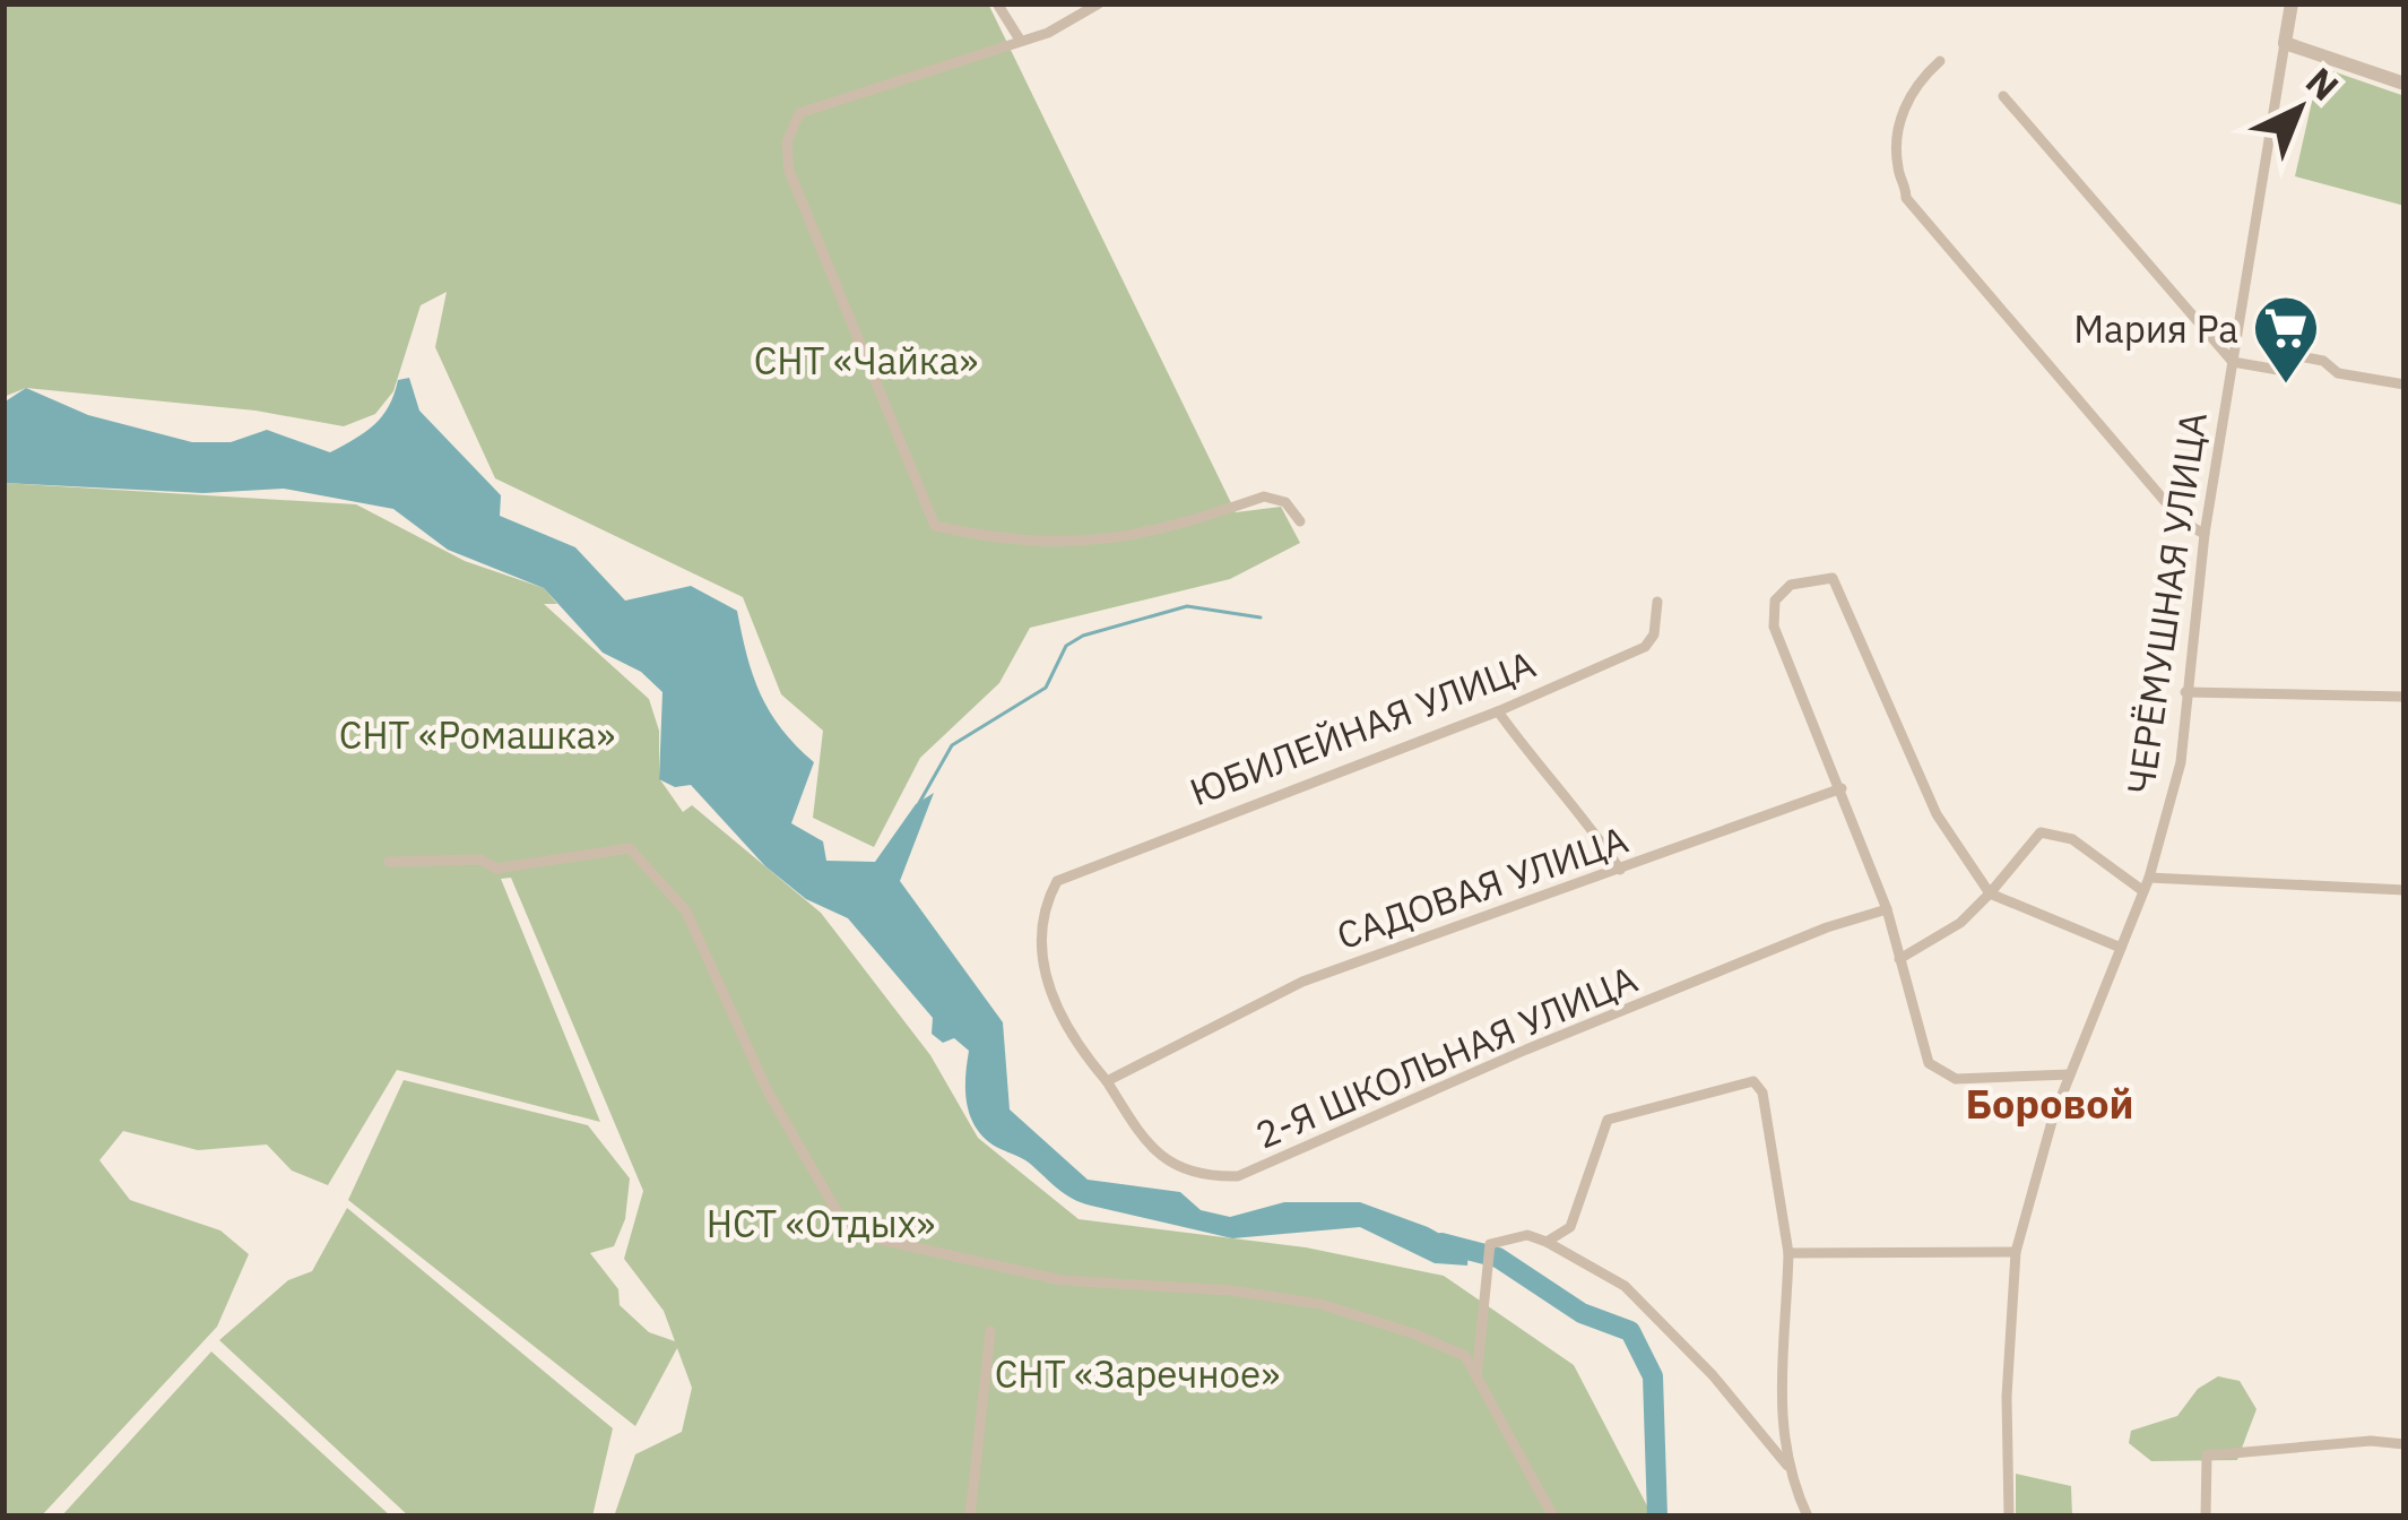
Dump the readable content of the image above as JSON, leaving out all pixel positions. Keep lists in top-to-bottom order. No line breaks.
{"streets":{"street":["ЧЕРЁМУШНАЯ УЛИЦА","ЮБИЛЕЙНАЯ УЛИЦА","САДОВАЯ УЛИЦА","2-Я ШКОЛЬНАЯ УЛИЦА"]},"crossings":[["ЮБИЛЕЙНАЯ УЛИЦА","2-Я ШКОЛЬНАЯ УЛИЦА"],["САДОВАЯ УЛИЦА","2-Я ШКОЛЬНАЯ УЛИЦА"]],"districts":["Боровой"],"parks":["СНТ «Чайка»","СНТ «Ромашка»","НСТ «Отдых»","СНТ «Заречное»"],"places":{"supermarket":["Мария Ра"]},"north":"top right"}
